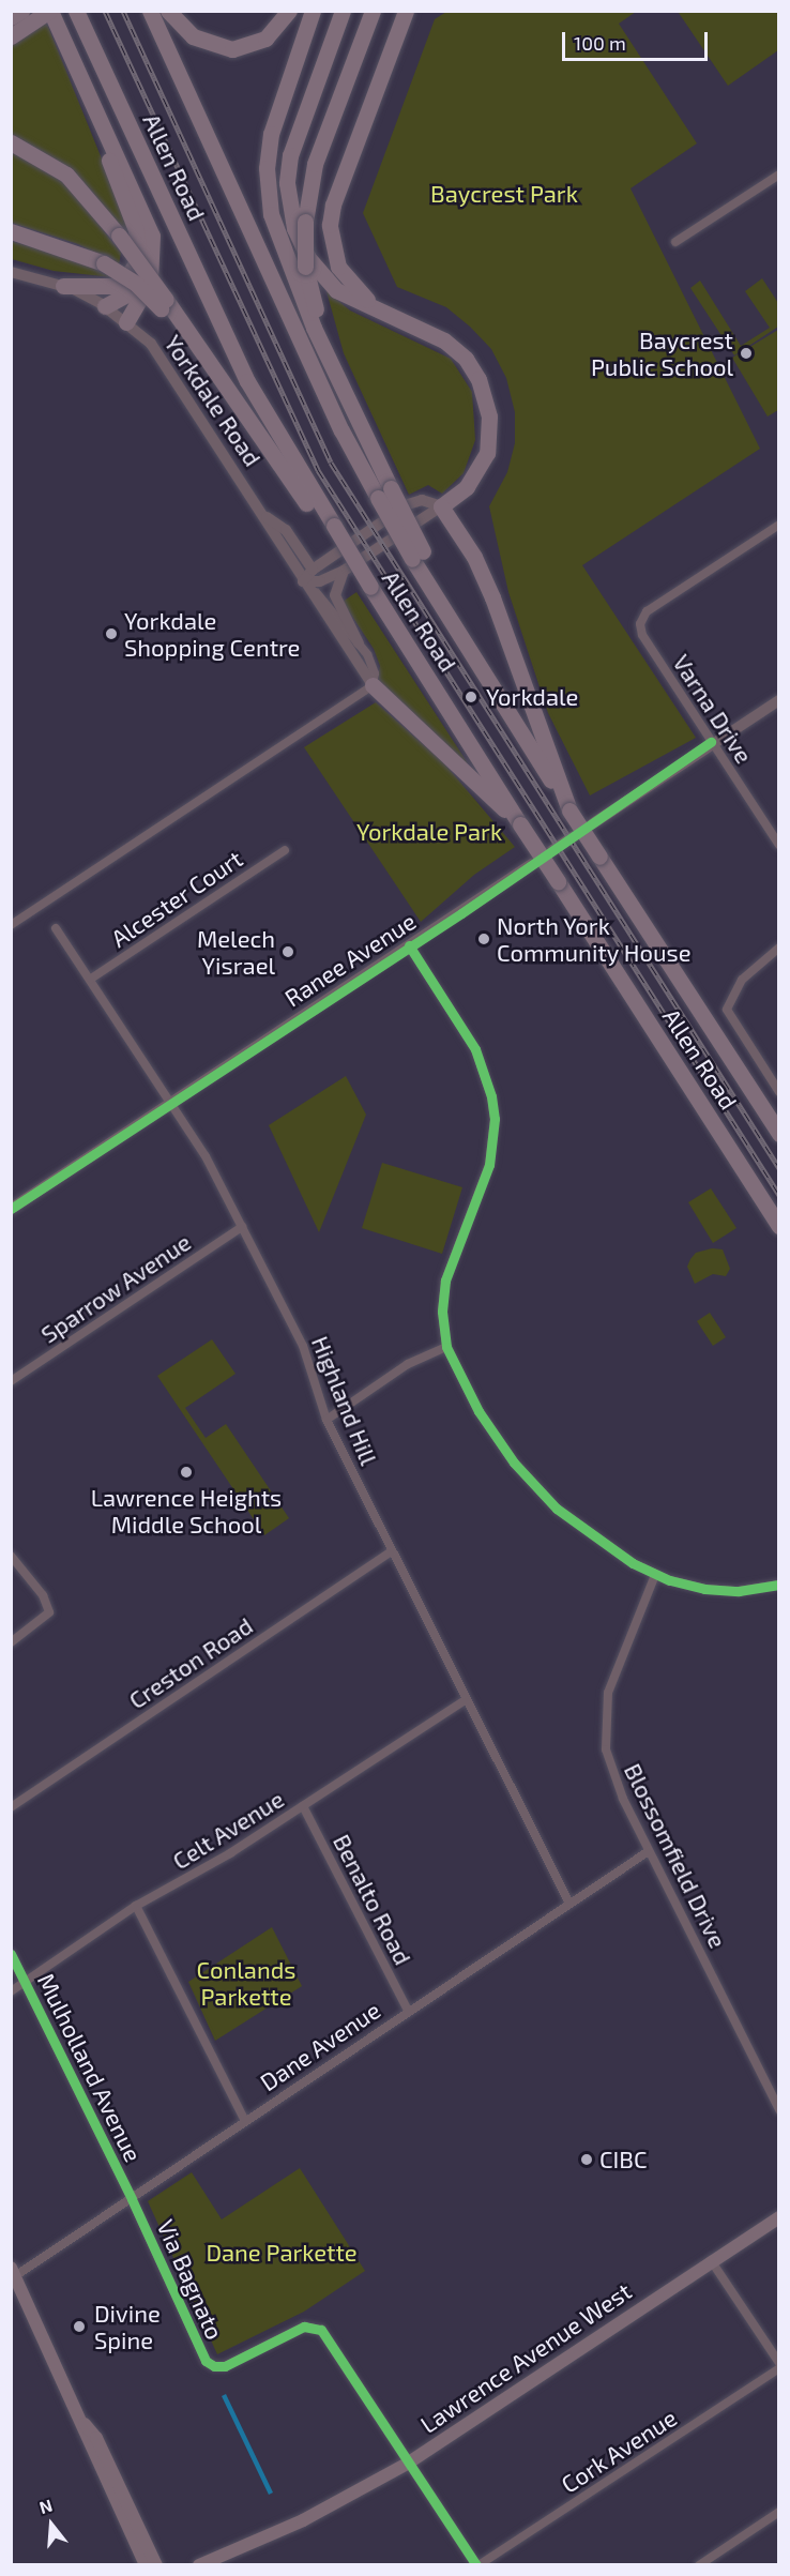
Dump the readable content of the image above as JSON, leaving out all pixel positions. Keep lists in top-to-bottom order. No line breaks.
{"streets":{"highway":["Allen Road"],"main road":["Lawrence Avenue West"],"street":["Yorkdale Road","Varna Drive","Alcester Court","Ranee Avenue","Sparrow Avenue","Highland Hill","Creston Road","Celt Avenue","Blossomfield Drive","Benalto Road","Dane Avenue","Mulholland Avenue","Via Bagnato","Cork Avenue"]},"crossings":[["Varna Drive","Ranee Avenue"],["Alcester Court","Highland Hill"],["Ranee Avenue","Highland Hill"],["Sparrow Avenue","Highland Hill"],["Highland Hill","Creston Road"],["Highland Hill","Celt Avenue"],["Highland Hill","Dane Avenue"],["Celt Avenue","Benalto Road"],["Celt Avenue","Mulholland Avenue"],["Blossomfield Drive","Dane Avenue"],["Benalto Road","Dane Avenue"],["Dane Avenue","Mulholland Avenue"],["Dane Avenue","Via Bagnato"],["Mulholland Avenue","Via Bagnato"],["Via Bagnato","Lawrence Avenue West"]],"parks":["Baycrest Park","Yorkdale Park","Conlands Parkette","Dane Parkette"],"places":["Baycrest Public School","Yorkdale Shopping Centre","Yorkdale","North York Community House","Melech Yisrael","Lawrence Heights Middle School","CIBC","Divine Spine"],"scale_bar":"100 m","north":"top"}
